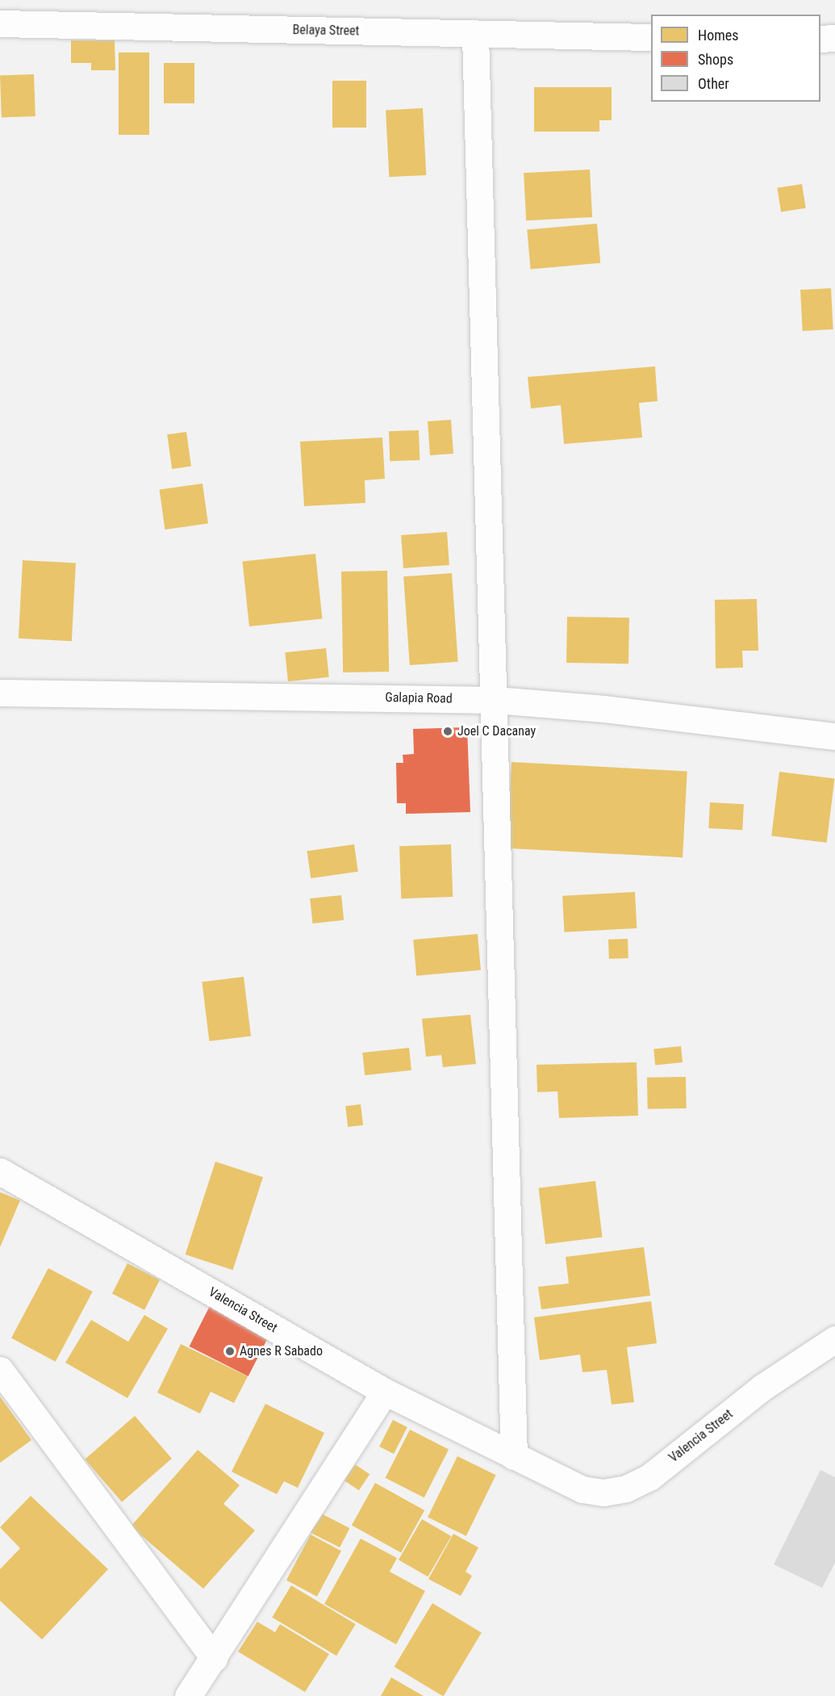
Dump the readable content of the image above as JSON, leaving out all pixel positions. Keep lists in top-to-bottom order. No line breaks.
{"streets":{"street":["Belaya Street","Galapia Road","Valencia Street"]},"places":["Joel C Dacanay","Agnes R Sabado"],"legend":["Homes","Shops","Other"]}
